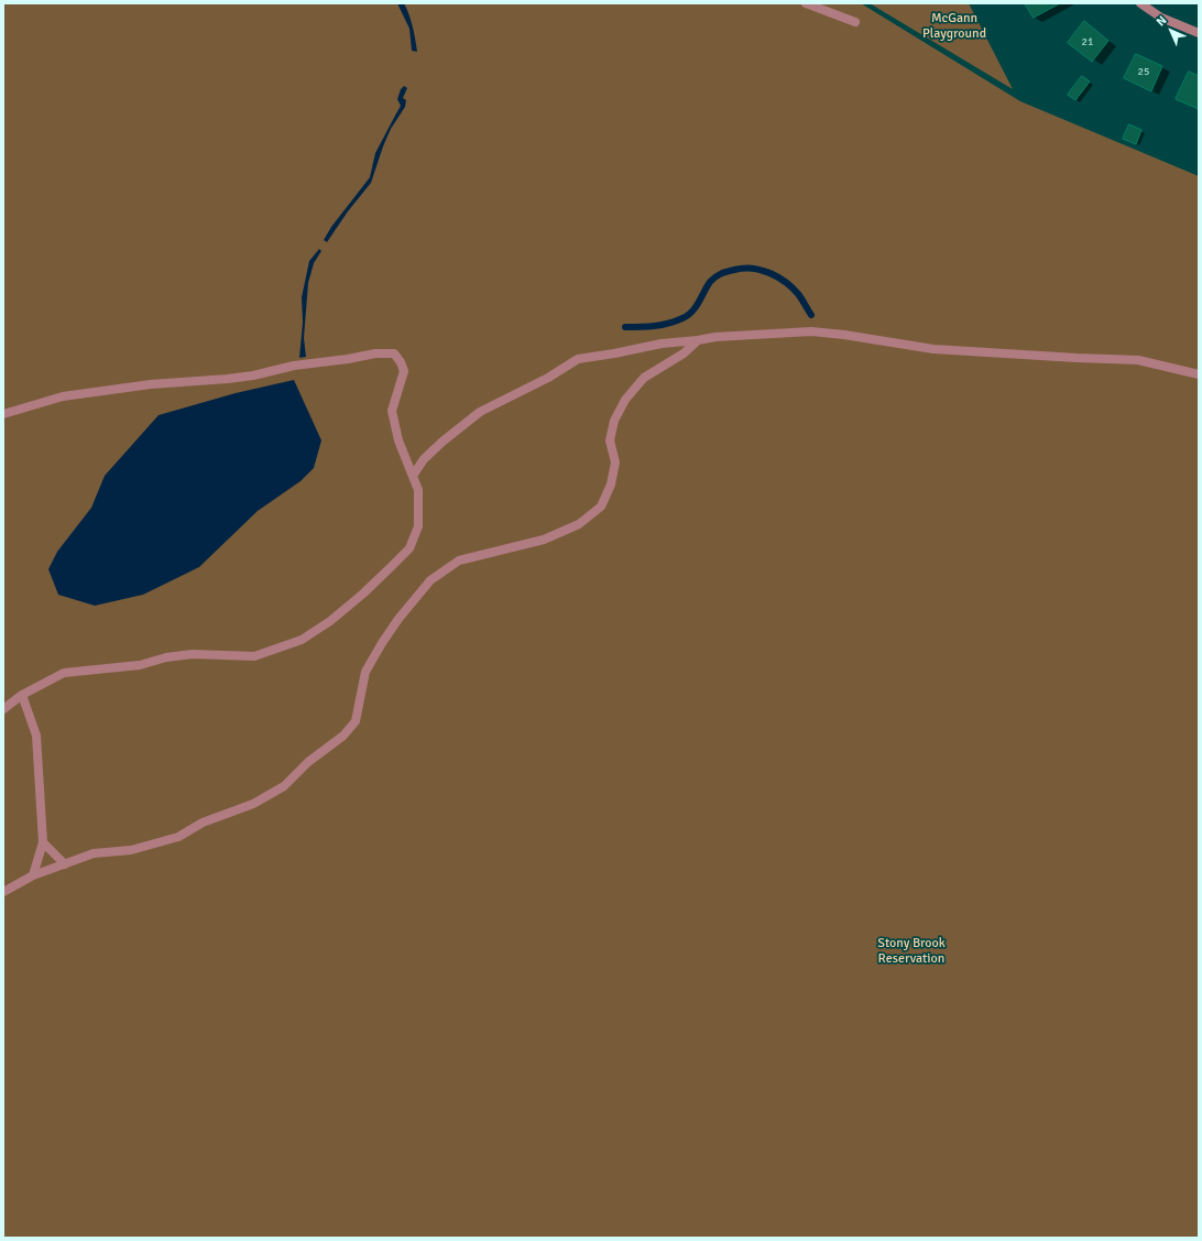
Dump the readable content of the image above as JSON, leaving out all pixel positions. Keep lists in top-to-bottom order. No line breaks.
{"parks":["McGann Playground","Stony Brook Reservation"],"house_numbers":["21","25"],"north":"top left"}
